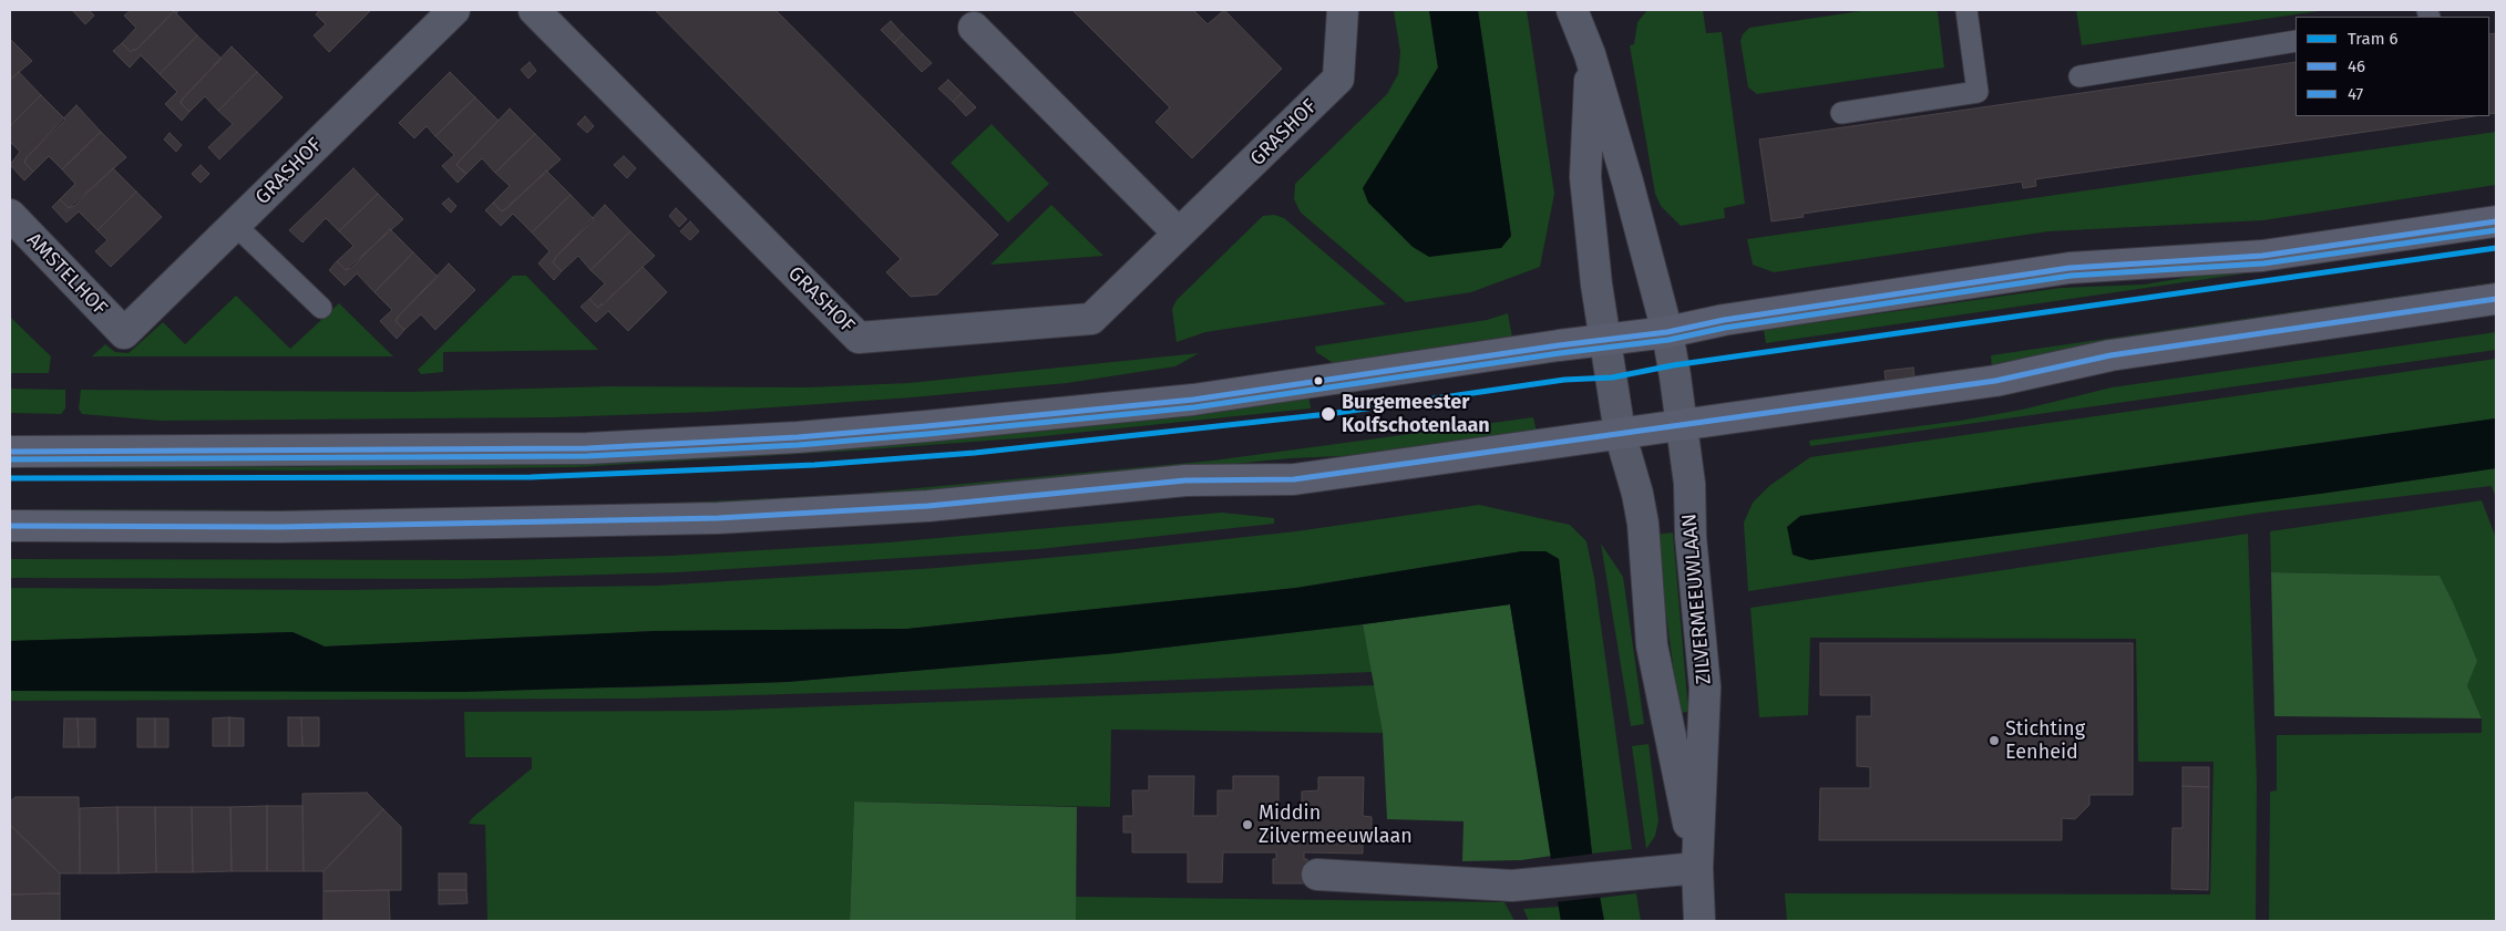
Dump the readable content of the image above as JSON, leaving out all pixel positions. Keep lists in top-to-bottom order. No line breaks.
{"streets":{"street":["GRASHOF","AMSTELHOF","ZILVERMEEUWLAAN"]},"crossings":[["GRASHOF","AMSTELHOF"]],"places":["Burgemeester Kolfschotenlaan","Stichting Eenheid","Middin Zilvermeeuwlaan"],"lines":["transit line 46","transit line 47","tram line 6"],"legend":["Tram 6","46","47"]}
